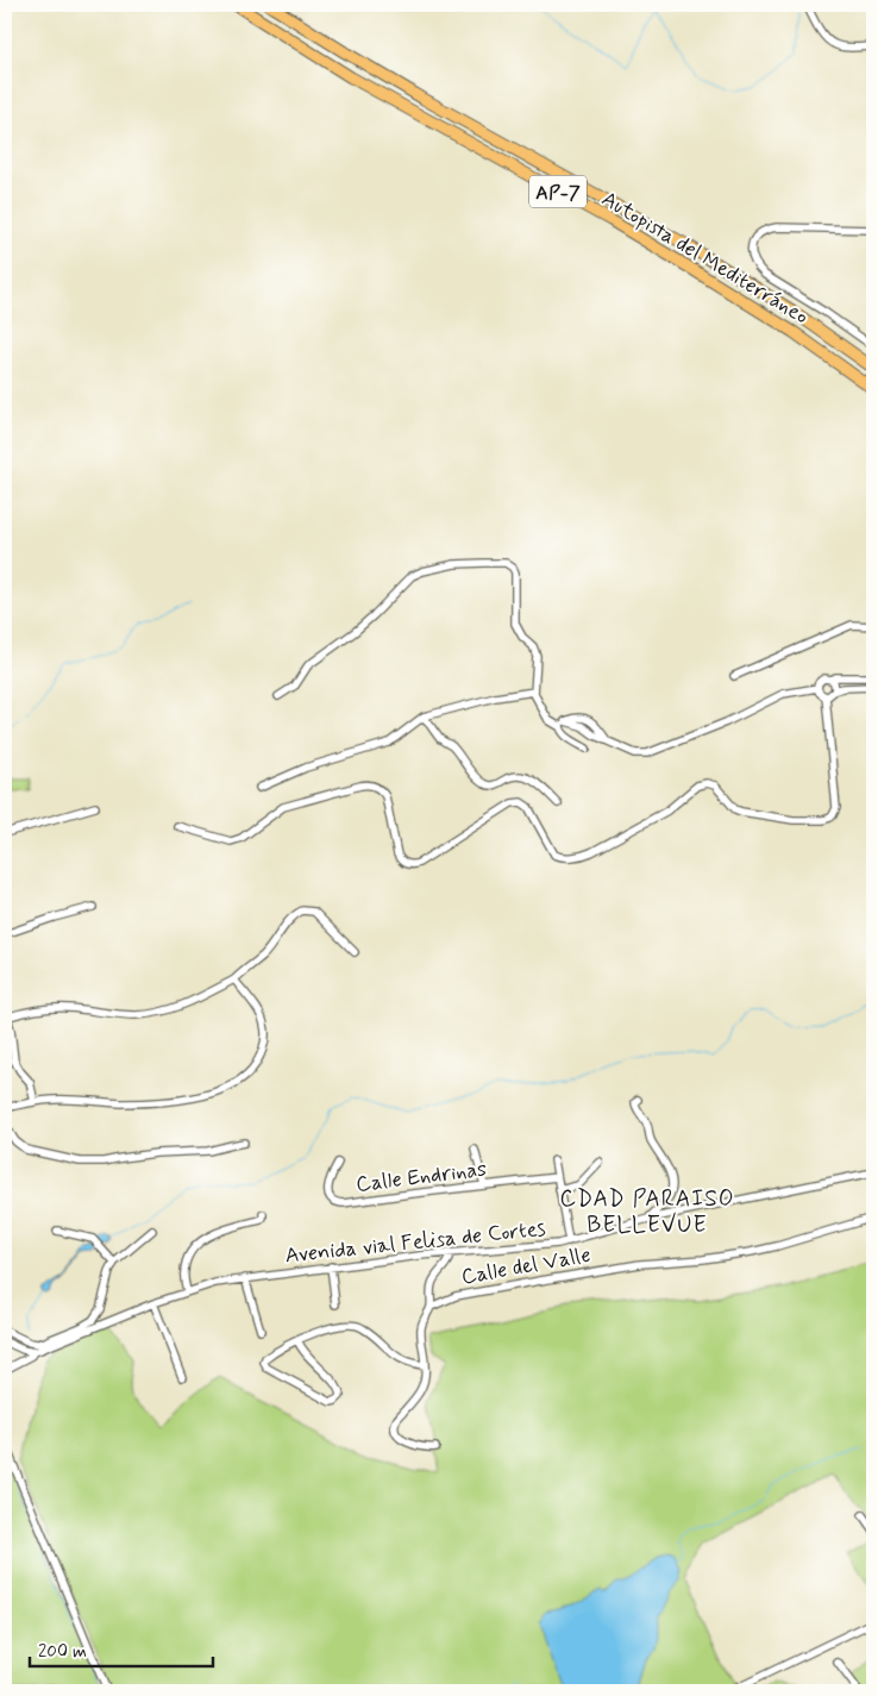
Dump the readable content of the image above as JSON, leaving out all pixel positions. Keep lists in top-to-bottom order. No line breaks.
{"streets":{"highway":["AP-7","Autopista del Mediterráneo"],"street":["Calle Endrinas","Avenida vial Felisa de Cortes","Calle del Valle"]},"districts":["CDAD PARAISO BELLEVUE"],"scale_bar":"200 m"}
